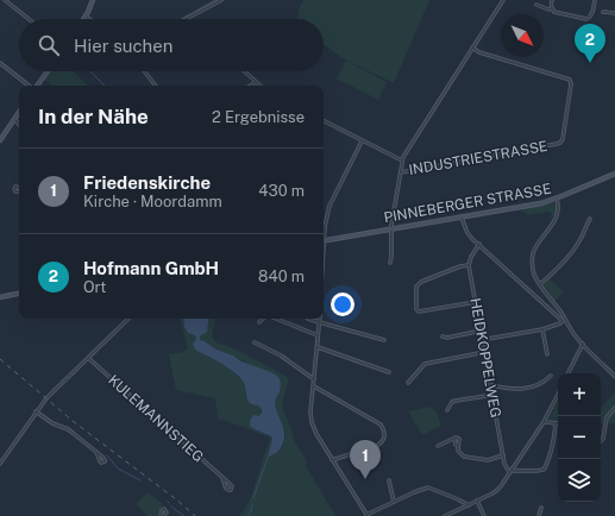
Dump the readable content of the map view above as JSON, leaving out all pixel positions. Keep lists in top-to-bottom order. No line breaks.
{"streets":{"main road":["PINNEBERGER STRASSE"],"street":["INDUSTRIESTRASSE","HEIDKOPPELWEG","KULEMANNSTIEG"]},"north":"bottom right","page":{"search":"Hier suchen","pins":["2","1"],"heading":["In der Nähe","2 Ergebnisse"],"list":[{"mark":"1","name":"Friedenskirche","note":"Kirche · Moordamm","value":"430 m"},{"mark":"2","name":"Hofmann GmbH","note":"Ort","value":"840 m"}],"map_buttons":["+","−"]}}
